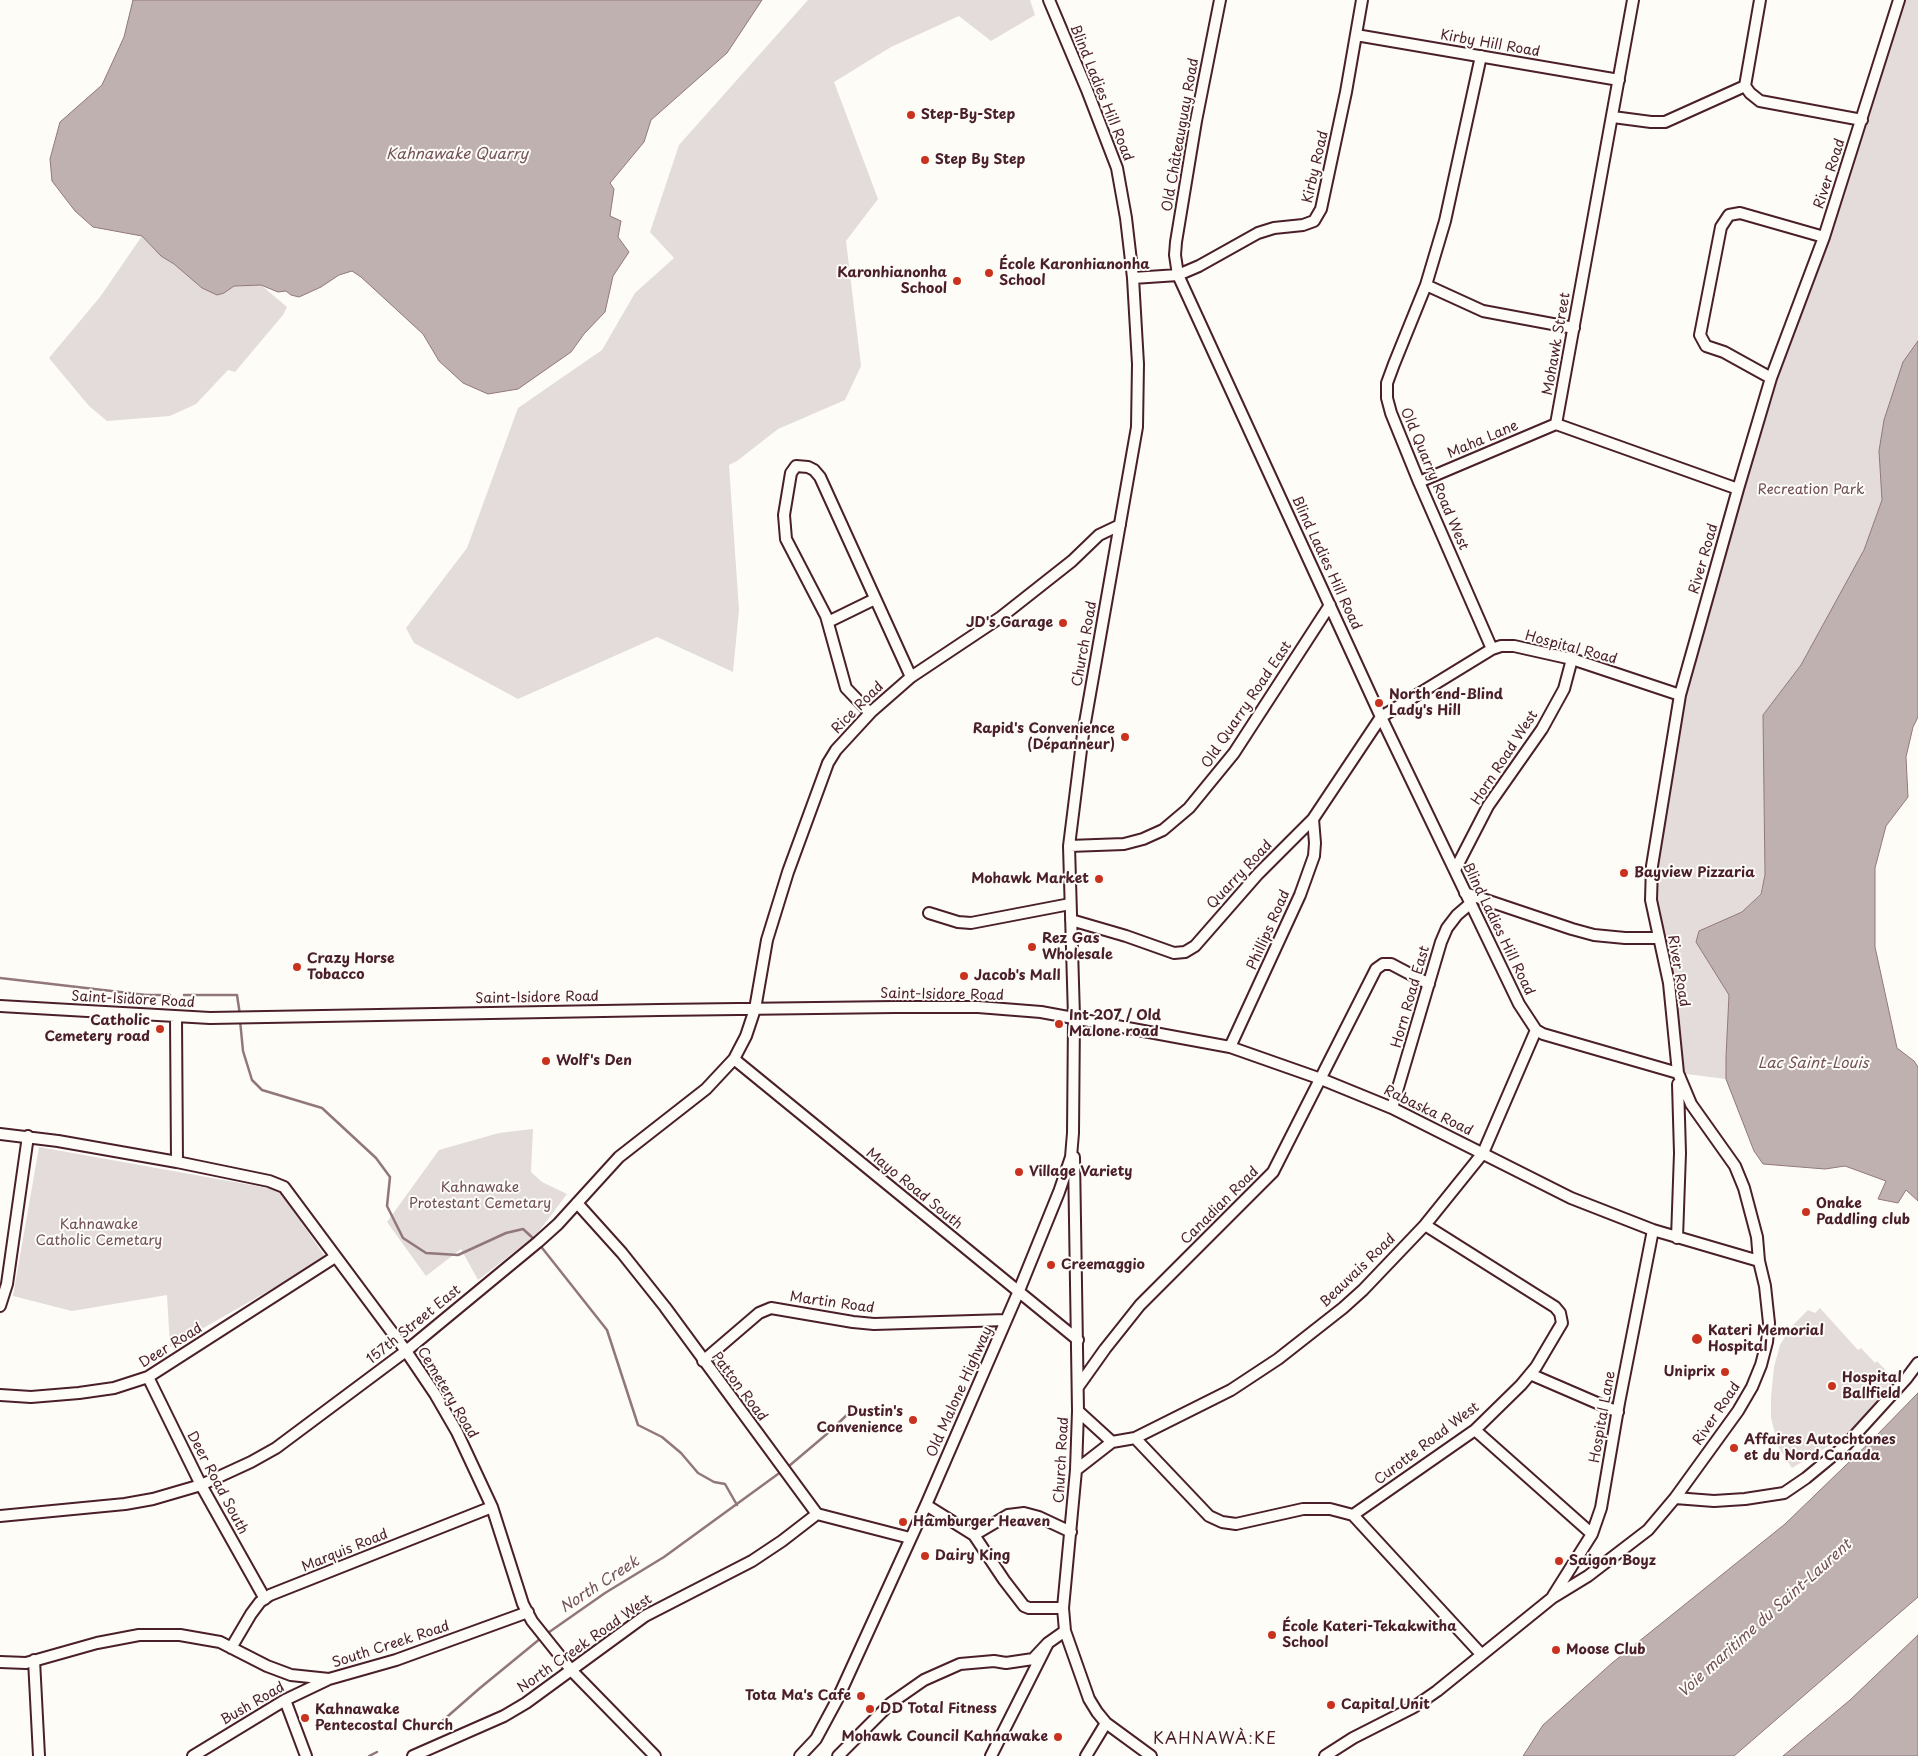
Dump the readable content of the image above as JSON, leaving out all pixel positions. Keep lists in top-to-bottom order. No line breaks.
{"streets":{"street":["Kirby Hill Road","Blind Ladies Hill Road","Old Châteauguay Road","Kirby Road","River Road","Mohawk Street","Maha Lane","Old Quarry Road West","Church Road","Hospital Road","Old Quarry Road East","Rice Road","Horn Road West","Quarry Road","Phillips Road","Saint-Isidore Road","Horn Road East","Rabaska Road","Mayo Road South","Canadian Road","Beauvais Road","Martin Road","157th Street East","Deer Road","Patton Road","Old Malone Highway","Cemetery Road","Hospital Lane","Curotte Road West","Deer Road South","Marquis Road","North Creek Road West","South Creek Road","Bush Road"]},"crossings":[["Kirby Hill Road","Kirby Road"],["Kirby Hill Road","Mohawk Street"],["Kirby Hill Road","Old Quarry Road West"],["Blind Ladies Hill Road","Old Châteauguay Road"],["Blind Ladies Hill Road","Kirby Road"],["Blind Ladies Hill Road","Church Road"],["Blind Ladies Hill Road","Hospital Road"],["Blind Ladies Hill Road","Old Quarry Road East"],["Blind Ladies Hill Road","Horn Road West"],["Blind Ladies Hill Road","Quarry Road"],["Blind Ladies Hill Road","Horn Road East"],["Blind Ladies Hill Road","Beauvais Road"],["Old Châteauguay Road","Kirby Road"],["River Road","Hospital Road"],["River Road","Rabaska Road"],["River Road","Hospital Lane"],["Mohawk Street","Maha Lane"],["Maha Lane","Old Quarry Road West"],["Old Quarry Road West","Hospital Road"],["Church Road","Old Quarry Road East"],["Church Road","Rice Road"],["Church Road","Quarry Road"],["Church Road","Saint-Isidore Road"],["Church Road","Rabaska Road"],["Church Road","Mayo Road South"],["Church Road","Canadian Road"],["Church Road","Beauvais Road"],["Church Road","Old Malone Highway"],["Hospital Road","Horn Road West"],["Hospital Road","Quarry Road"],["Rice Road","Saint-Isidore Road"],["Rice Road","157th Street East"],["Quarry Road","Phillips Road"],["Phillips Road","Rabaska Road"],["Saint-Isidore Road","Rabaska Road"],["Saint-Isidore Road","157th Street East"],["Saint-Isidore Road","Old Malone Highway"],["Horn Road East","Rabaska Road"],["Horn Road East","Canadian Road"],["Rabaska Road","Canadian Road"],["Rabaska Road","Beauvais Road"],["Rabaska Road","Old Malone Highway"],["Rabaska Road","Hospital Lane"],["Mayo Road South","157th Street East"],["Mayo Road South","Old Malone Highway"],["Beauvais Road","Curotte Road West"],["Martin Road","Patton Road"],["Martin Road","Old Malone Highway"],["157th Street East","Patton Road"],["157th Street East","Cemetery Road"],["157th Street East","Deer Road South"],["Deer Road","Cemetery Road"],["Deer Road","Deer Road South"],["Patton Road","North Creek Road West"],["Cemetery Road","Marquis Road"],["Cemetery Road","North Creek Road West"],["Cemetery Road","South Creek Road"],["Deer Road South","Marquis Road"],["Marquis Road","South Creek Road"],["South Creek Road","Bush Road"]],"districts":["KAHNAWÀ:KE"],"water":["Kahnawake Quarry","Lac Saint-Louis","North Creek","Voie maritime du Saint-Laurent"],"parks":["Recreation Park","Kahnawake Protestant Cemetary","Kahnawake Catholic Cemetary"],"places":["Step-By-Step","Step By Step","École Karonhianonha School","Karonhianonha School","JD's Garage","North end-Blind Lady's Hill","Rapid's Convenience (Dépanneur)","Bayview Pizzaria","Mohawk Market","Rez Gas Wholesale","Crazy Horse Tobacco","Jacob's Mall","Int 207 / Old Malone road","Catholic Cemetery road","Wolf's Den","Village Variety","Onake Paddling club","Creemaggio","Kateri Memorial Hospital","Uniprix","Hospital Ballfield","Dustin's Convenience","Affaires Autochtones et du Nord Canada","Hamburger Heaven","Dairy King","Saigon Boyz","École Kateri-Tekakwitha School","Moose Club","Tota Ma's Cafe","Capital Unit","DD Total Fitness","Kahnawake Pentecostal Church","Mohawk Council Kahnawake"]}
